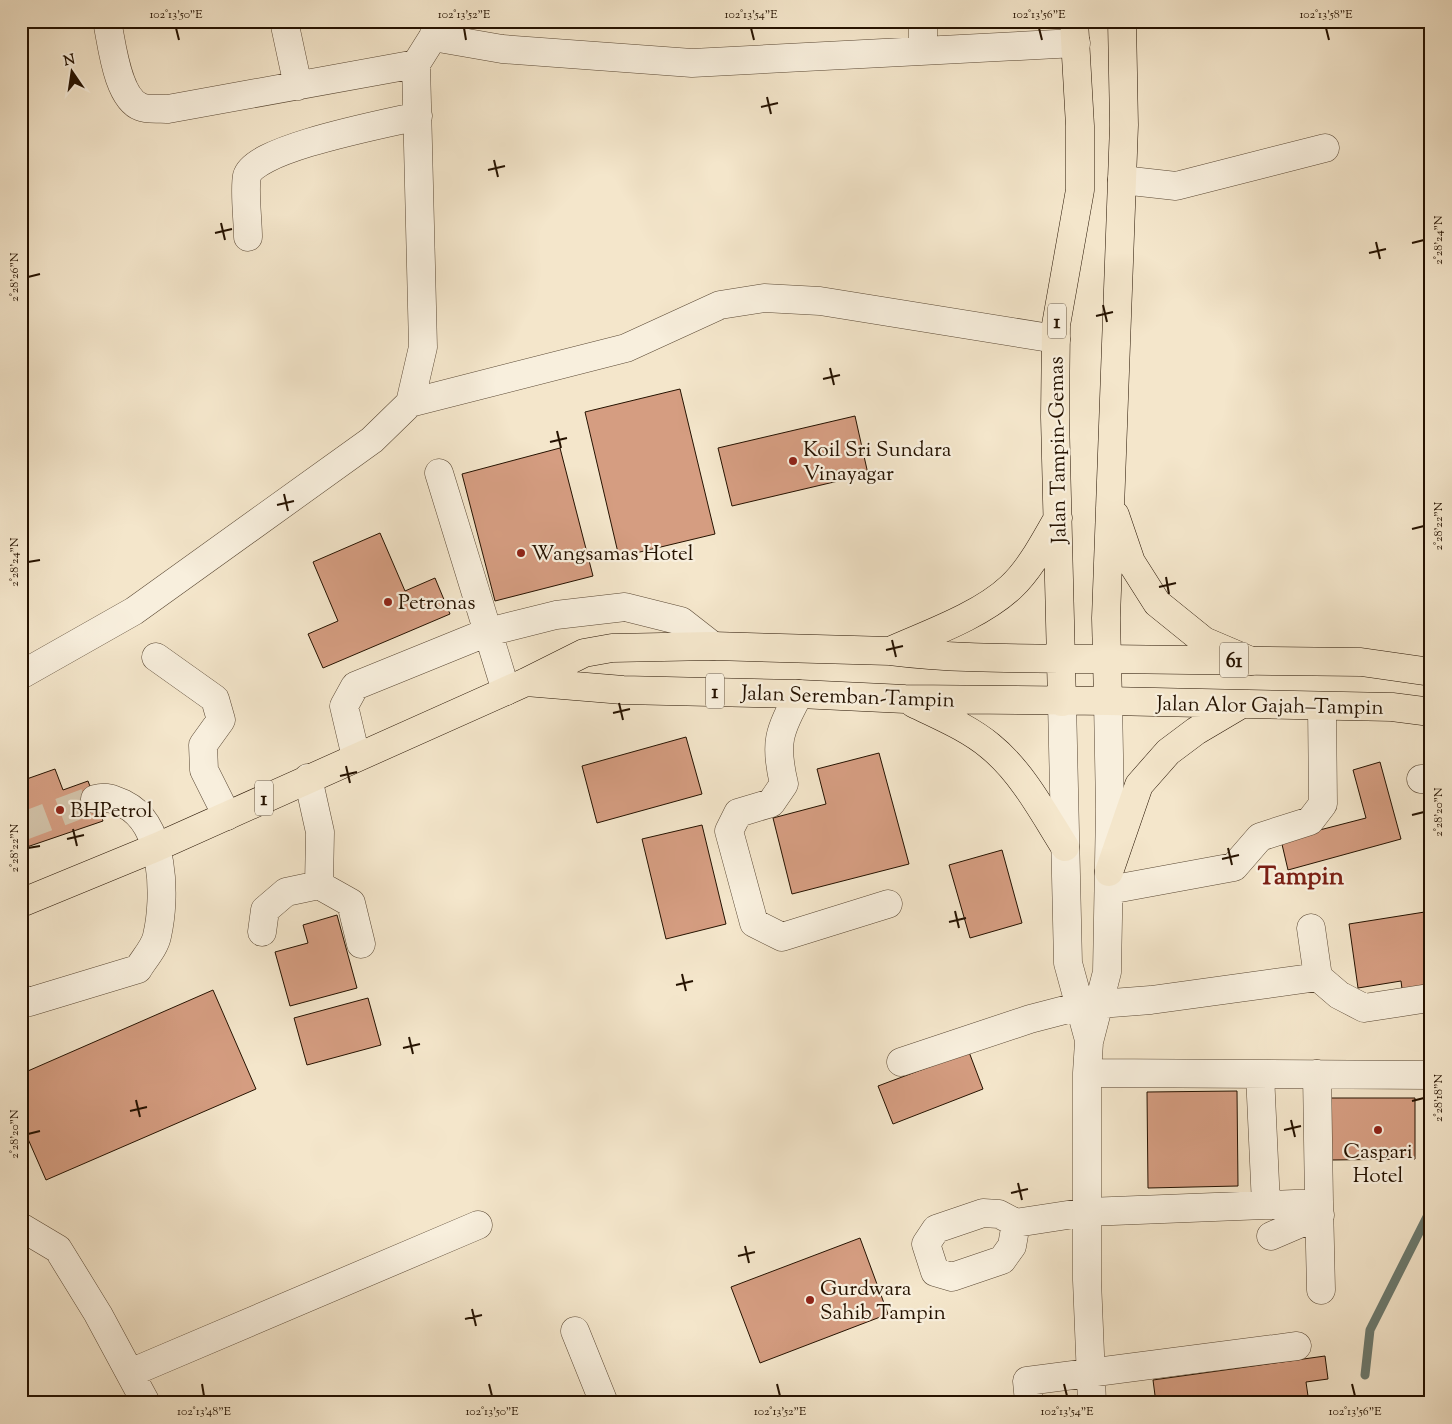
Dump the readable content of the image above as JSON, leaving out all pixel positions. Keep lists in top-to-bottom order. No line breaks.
{"streets":{"main road":["1","Jalan Tampin-Gemas","61","Jalan Seremban-Tampin","Jalan Alor Gajah–Tampin"]},"crossings":[["1","Jalan Tampin-Gemas"],["1","Jalan Seremban-Tampin"],["1","Jalan Alor Gajah–Tampin"],["Jalan Tampin-Gemas","Jalan Seremban-Tampin"]],"districts":["Tampin"],"places":["Koil Sri Sundara Vinayagar","Wangsamas Hotel","Petronas","BHPetrol","Caspari Hotel","Gurdwara Sahib Tampin"],"north":"top","coordinates":["102°13'50\"E","102°13'52\"E","102°13'54\"E","102°13'56\"E","102°13'58\"E","2°28'24\"N","2°28'26\"N","2°28'22\"N","2°28'20\"N","2°28'18\"N","102°13'48\"E"]}
